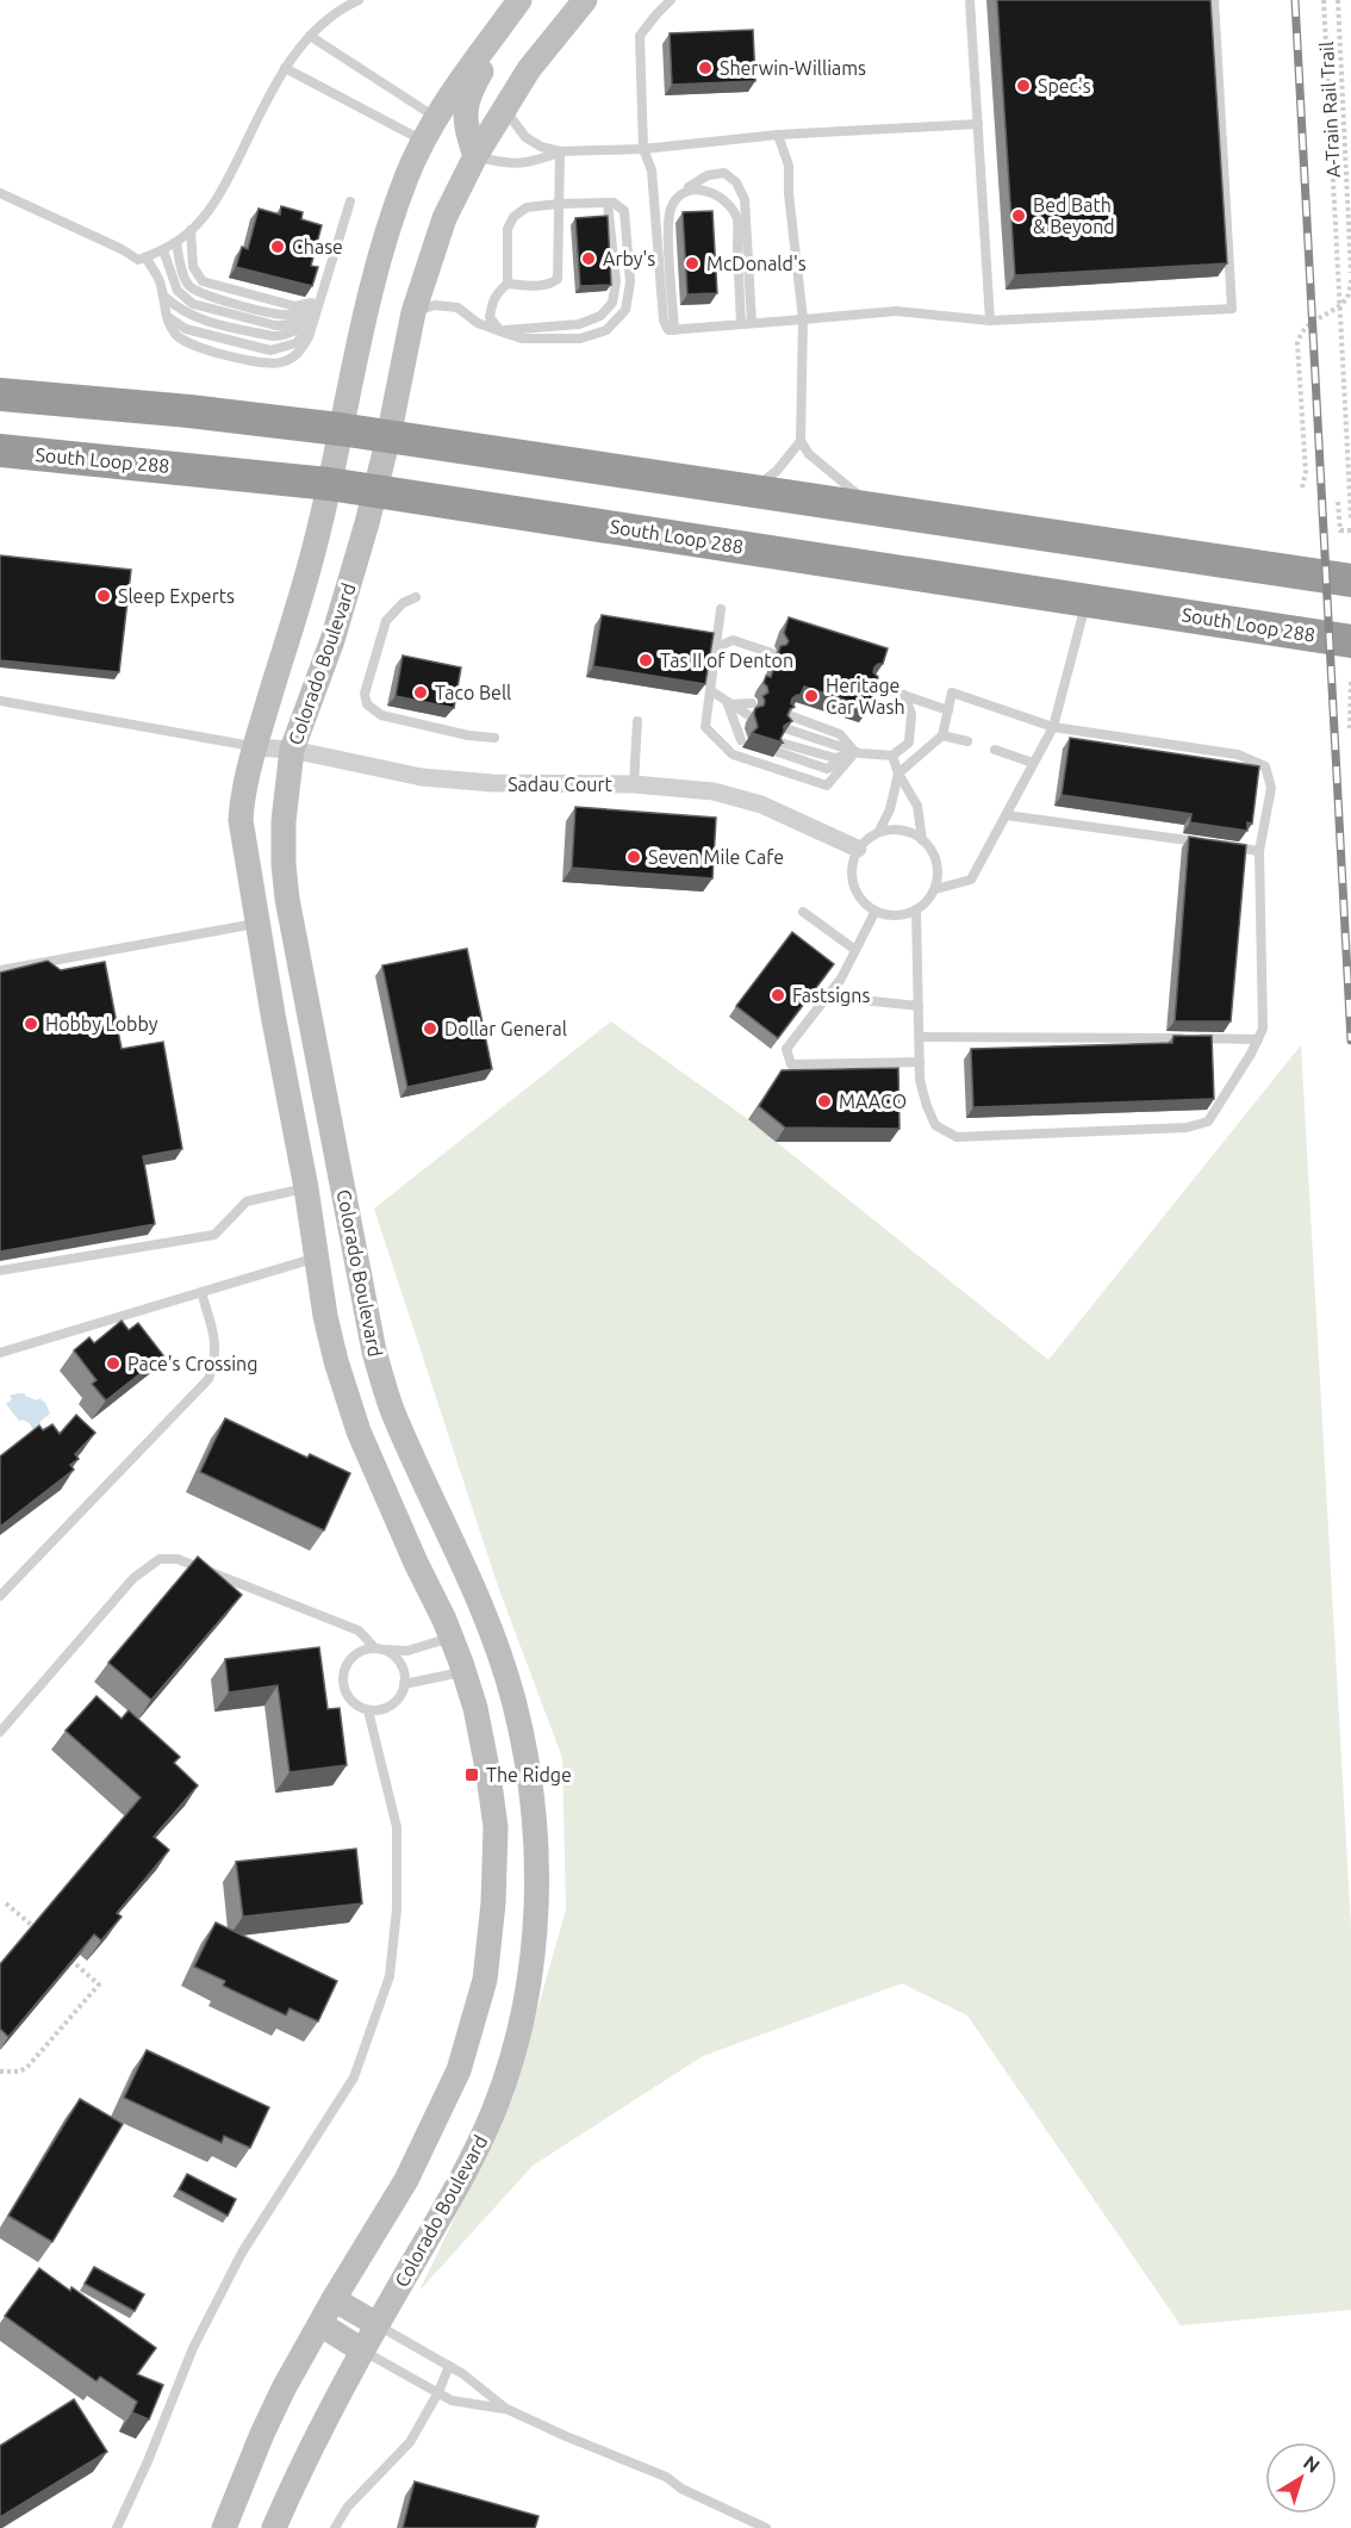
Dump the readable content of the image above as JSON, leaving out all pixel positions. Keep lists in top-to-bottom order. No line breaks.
{"streets":{"highway":["South Loop 288"],"street":["Colorado Boulevard","Sadau Court"],"path":["A-Train Rail Trail"]},"crossings":[["South Loop 288","Colorado Boulevard"],["Colorado Boulevard","Sadau Court"]],"places":{"other":["Sherwin-Williams","Spec's","Bed Bath & Beyond","Chase","Arby's","McDonald's","Sleep Experts","Tas II of Denton","Taco Bell","Heritage Car Wash","Seven Mile Cafe","Fastsigns","Hobby Lobby","Dollar General","MAACO","Pace's Crossing"],"transit":["The Ridge"]},"north":"top right"}
